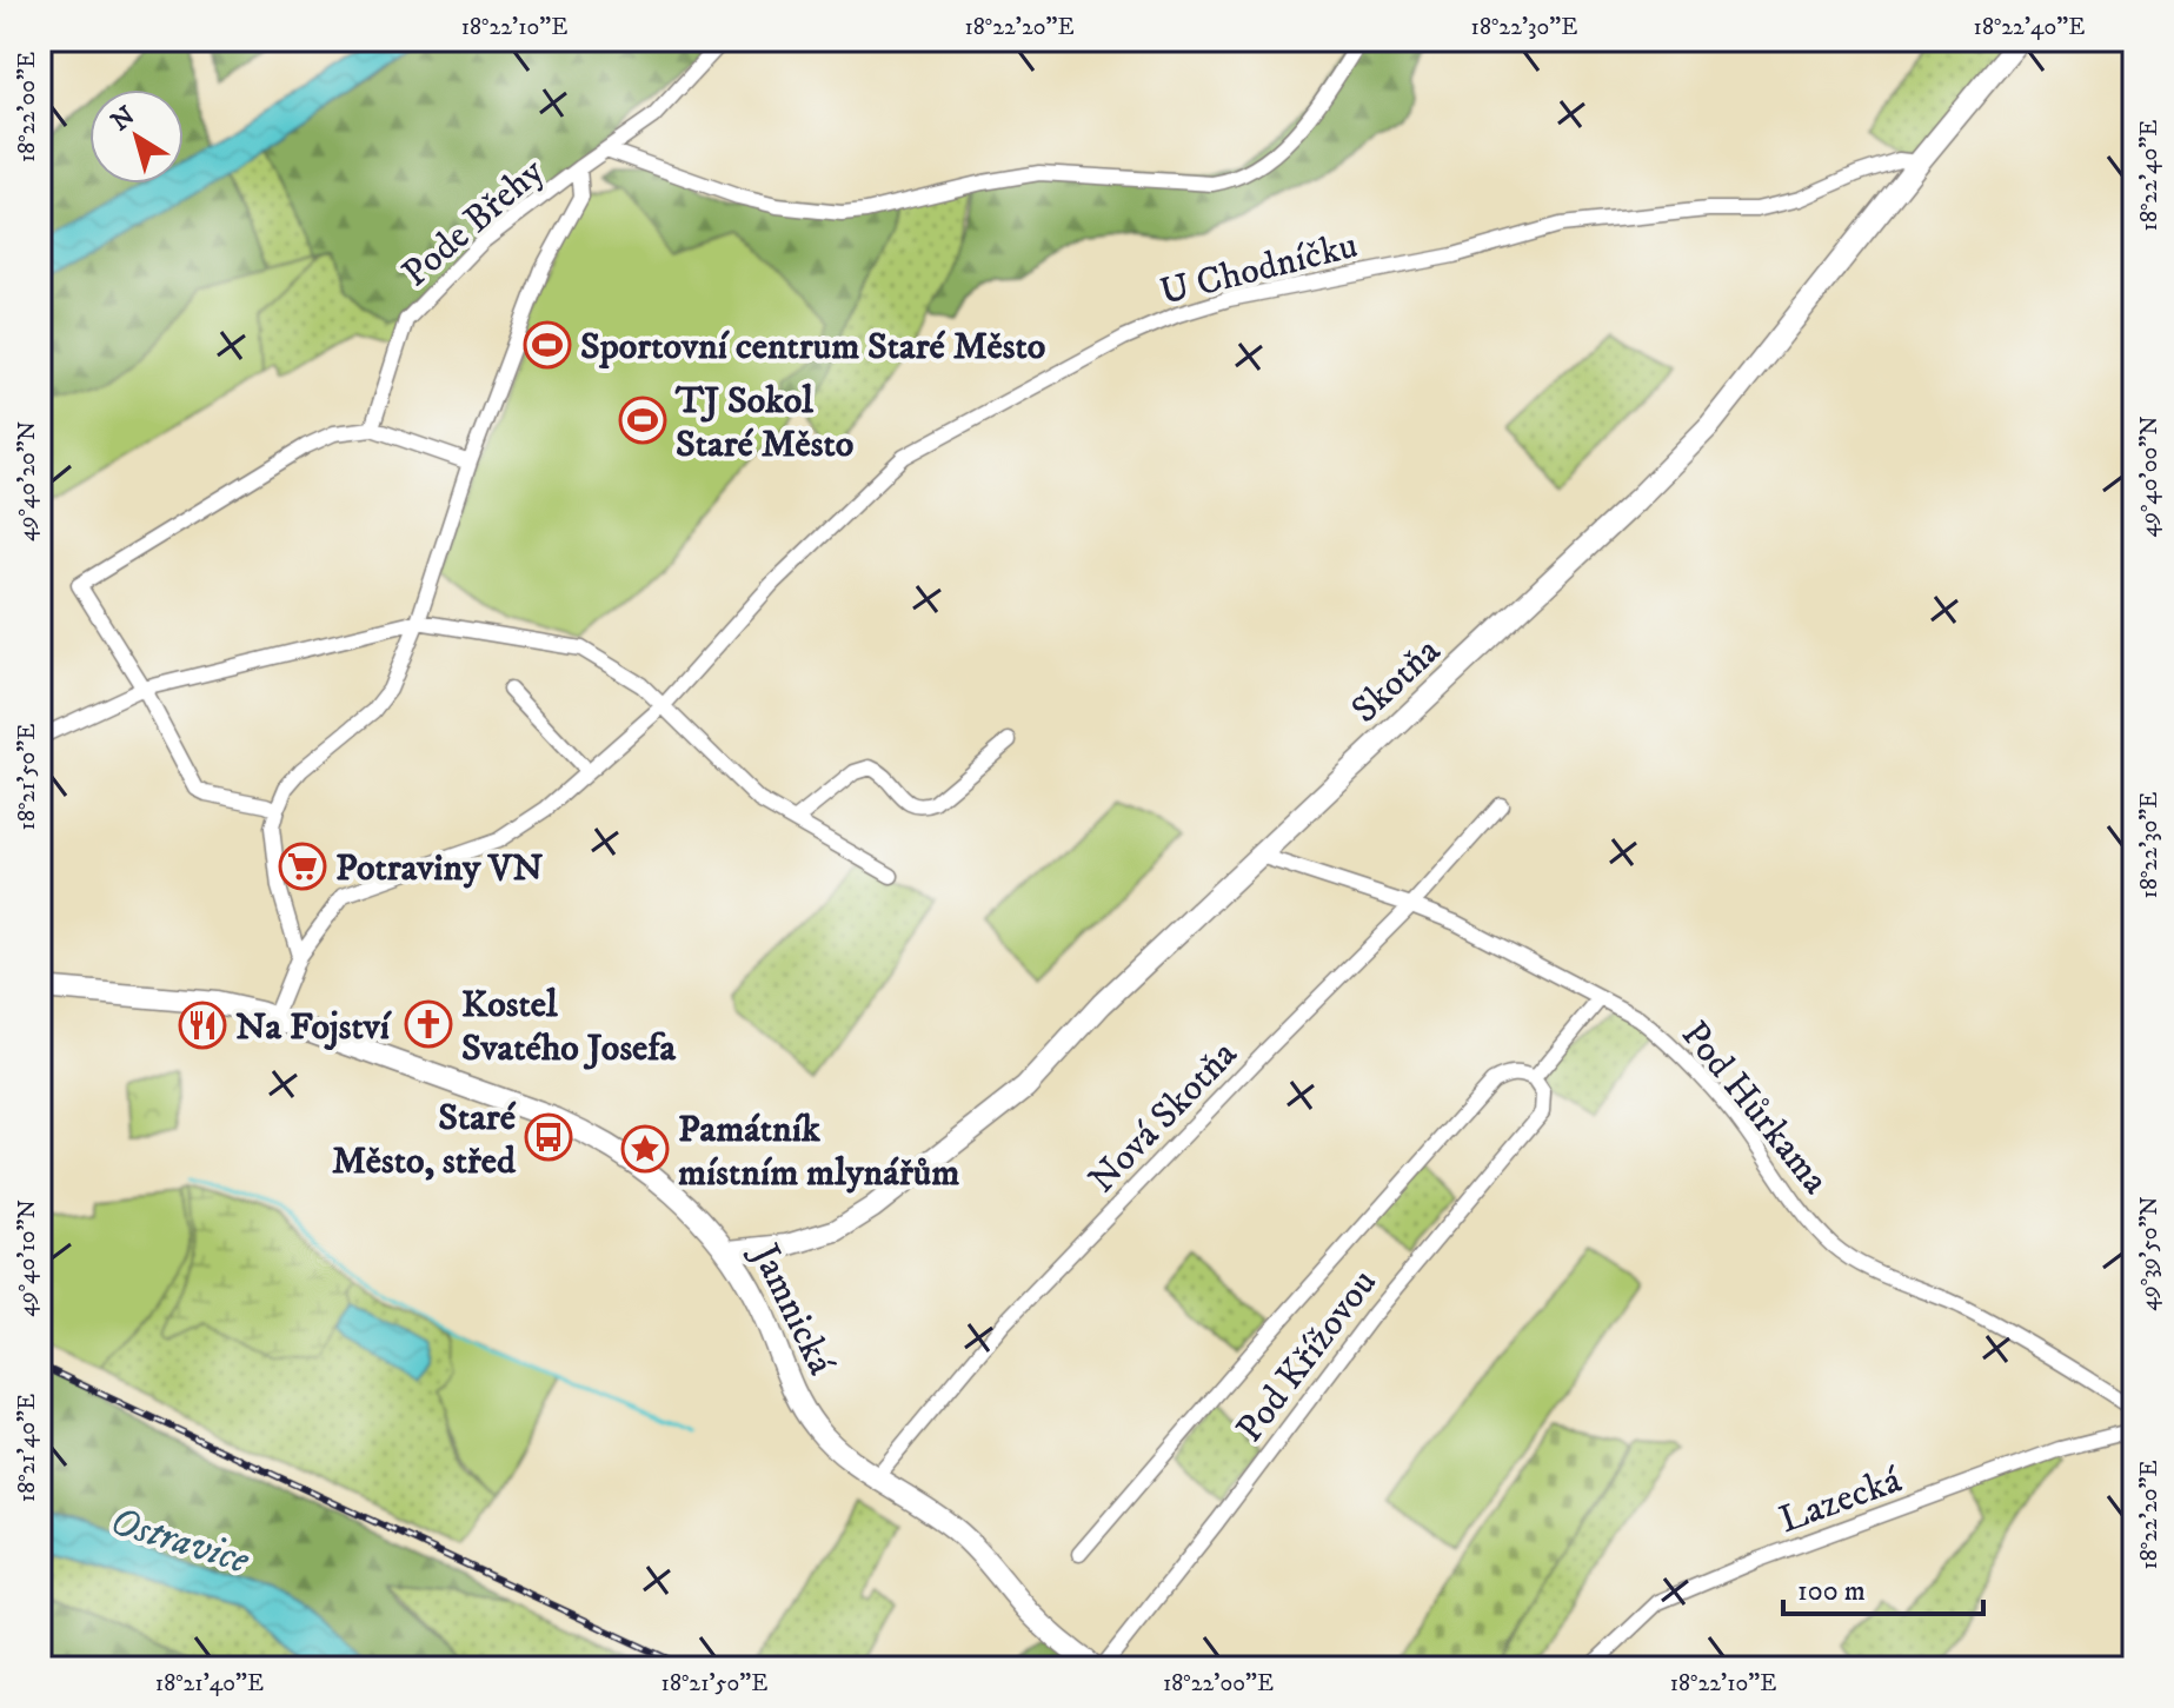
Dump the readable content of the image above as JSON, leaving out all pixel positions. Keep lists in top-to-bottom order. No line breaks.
{"streets":{"street":["Pode Břehy","U Chodníčku","Skotňa","Pod Hůrkama","Nová Skotňa","Jamnická","Pod Křížovou","Lazecká"]},"crossings":[["U Chodníčku","Skotňa"],["Skotňa","Pod Hůrkama"],["Skotňa","Jamnická"],["Pod Hůrkama","Nová Skotňa"],["Nová Skotňa","Jamnická"],["Jamnická","Pod Křížovou"]],"water":["Ostravice"],"places":{"sports":["Sportovní centrum Staré Město","TJ Sokol Staré Město"],"supermarket":["Potraviny VN"],"church":["Kostel Svatého Josefa"],"restaurant":["Na Fojství"],"bus stop":["Staré Město, střed"],"place":["Památník místním mlynářům"]},"scale_bar":"100 m","north":"top left","coordinates":["18°22'10\"E","18°22'20\"E","18°22'30\"E","18°22'40\"E","18°22'00\"E","49°40'00\"N","49°40'20\"N","18°21'50\"E","49°39'50\"N","49°40'10\"N","18°21'40\"E"]}
